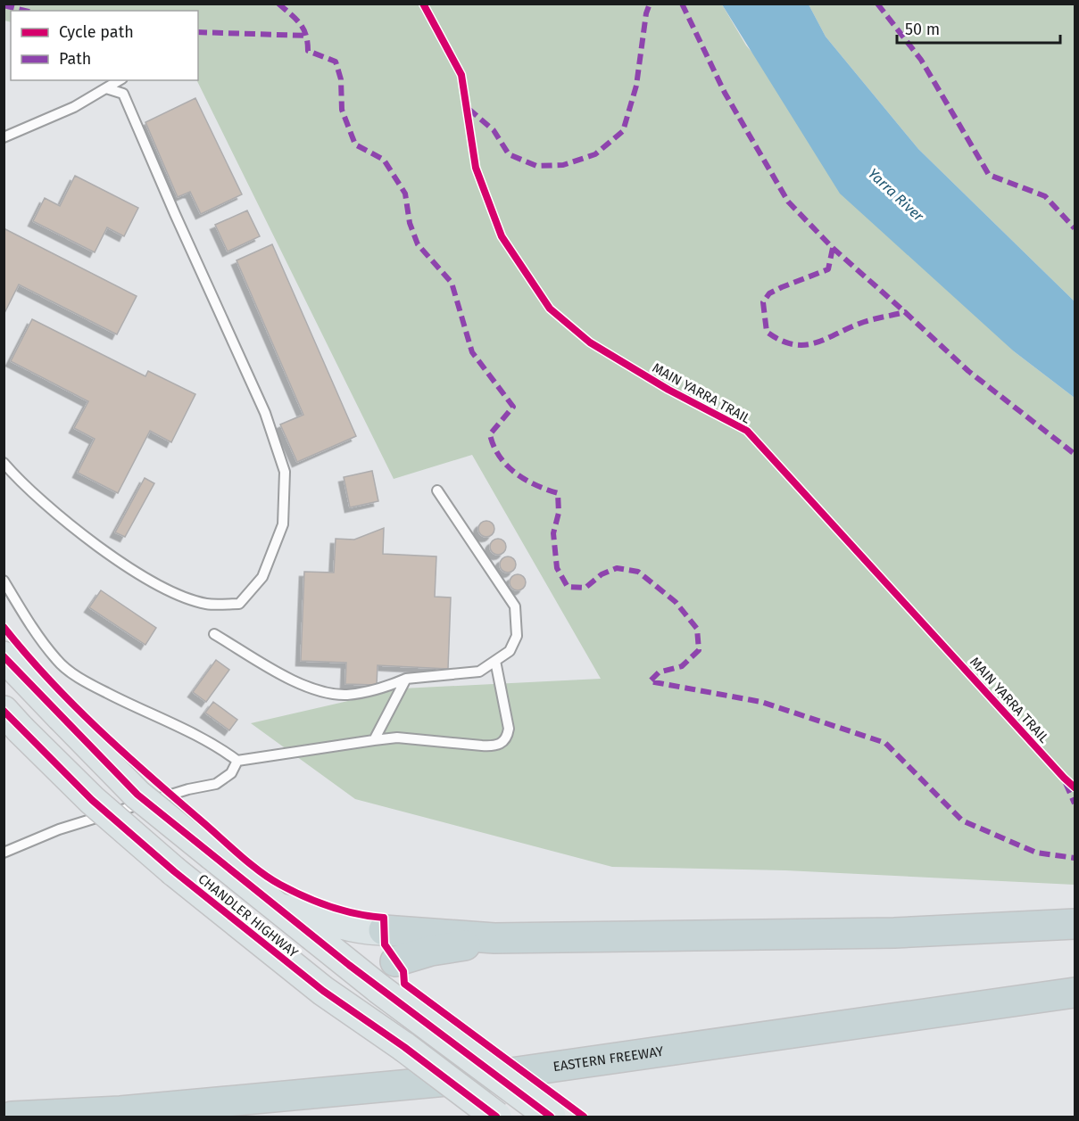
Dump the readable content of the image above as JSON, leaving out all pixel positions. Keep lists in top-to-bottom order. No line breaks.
{"streets":{"highway":["EASTERN FREEWAY"],"main road":["CHANDLER HIGHWAY"],"cycle path":["MAIN YARRA TRAIL"]},"water":["Yarra River"],"legend":["Cycle path","Path"],"scale_bar":"50 m"}
